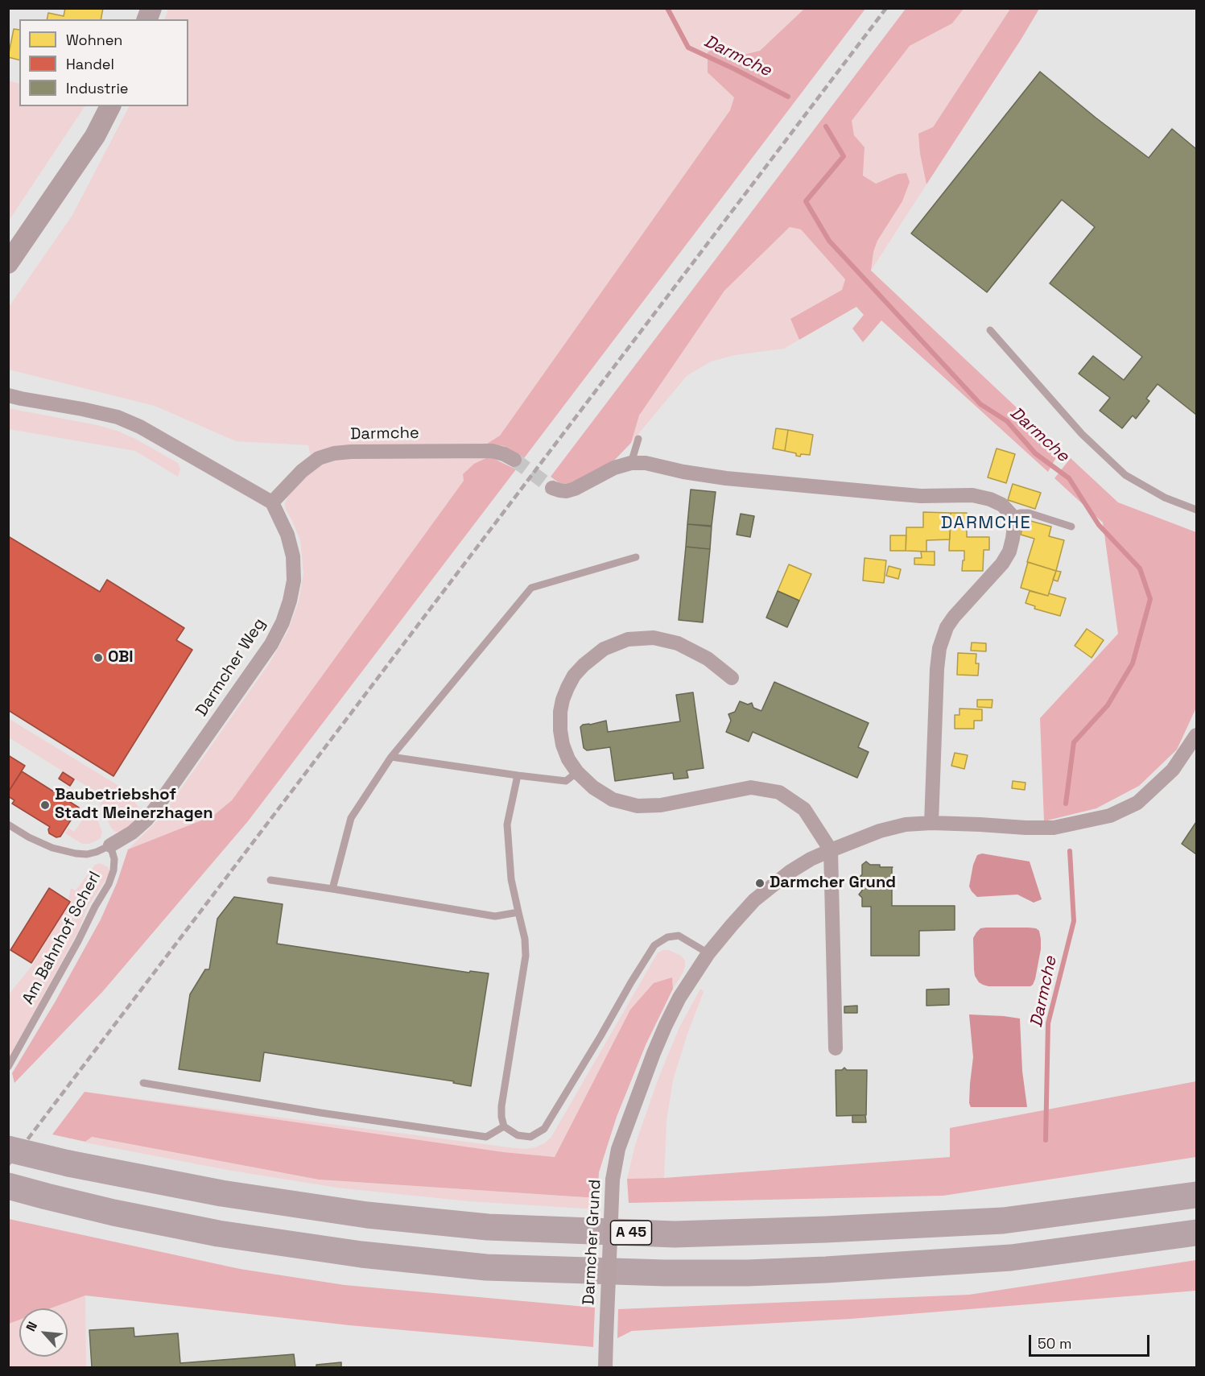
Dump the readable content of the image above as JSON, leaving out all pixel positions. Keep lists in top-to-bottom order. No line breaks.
{"streets":{"highway":["A 45"],"street":["Darmche","Darmcher Weg","Darmcher Grund"],"lane":["Am Bahnhof Scherl"]},"crossings":[["Darmche","Darmcher Weg"],["Darmcher Weg","Am Bahnhof Scherl"]],"districts":["DARMCHE"],"water":["Darmche"],"places":["OBI","Baubetriebshof Stadt Meinerzhagen","Darmcher Grund"],"legend":["Wohnen","Handel","Industrie"],"scale_bar":"50 m","north":"top left"}
